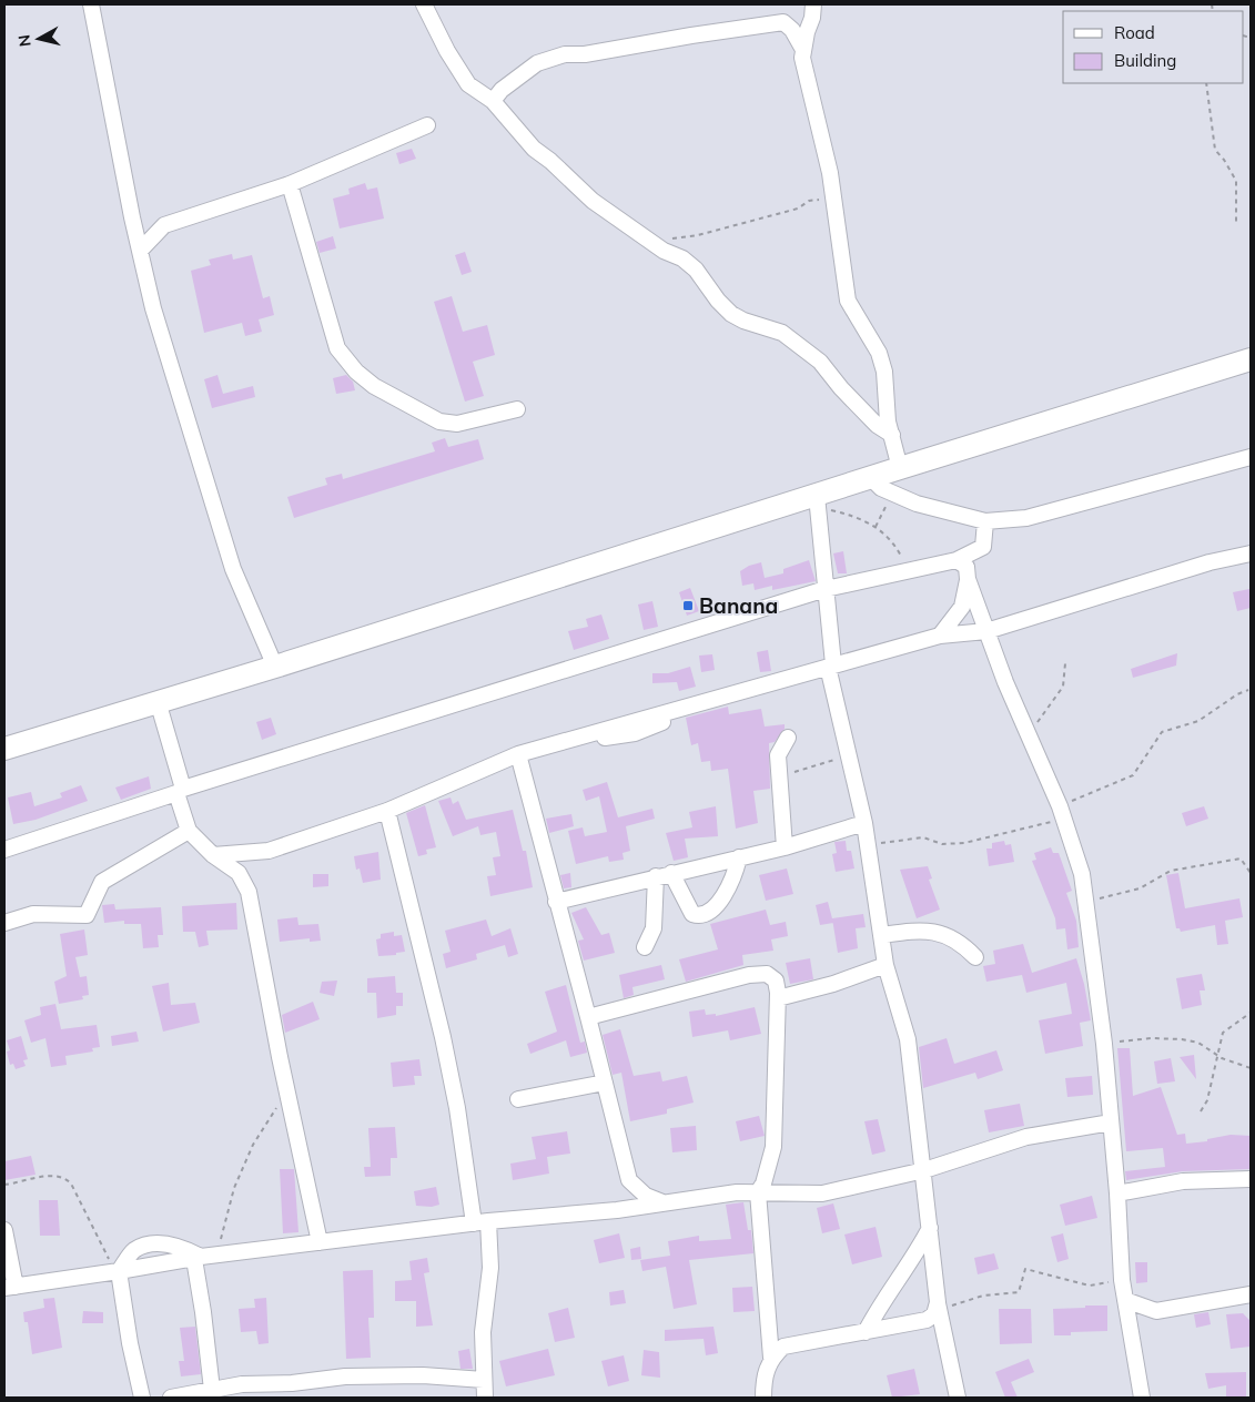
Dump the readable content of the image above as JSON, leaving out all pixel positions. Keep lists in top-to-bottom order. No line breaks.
{"places":{"transit":["Banana"]},"legend":["Road","Building"],"north":"left"}
